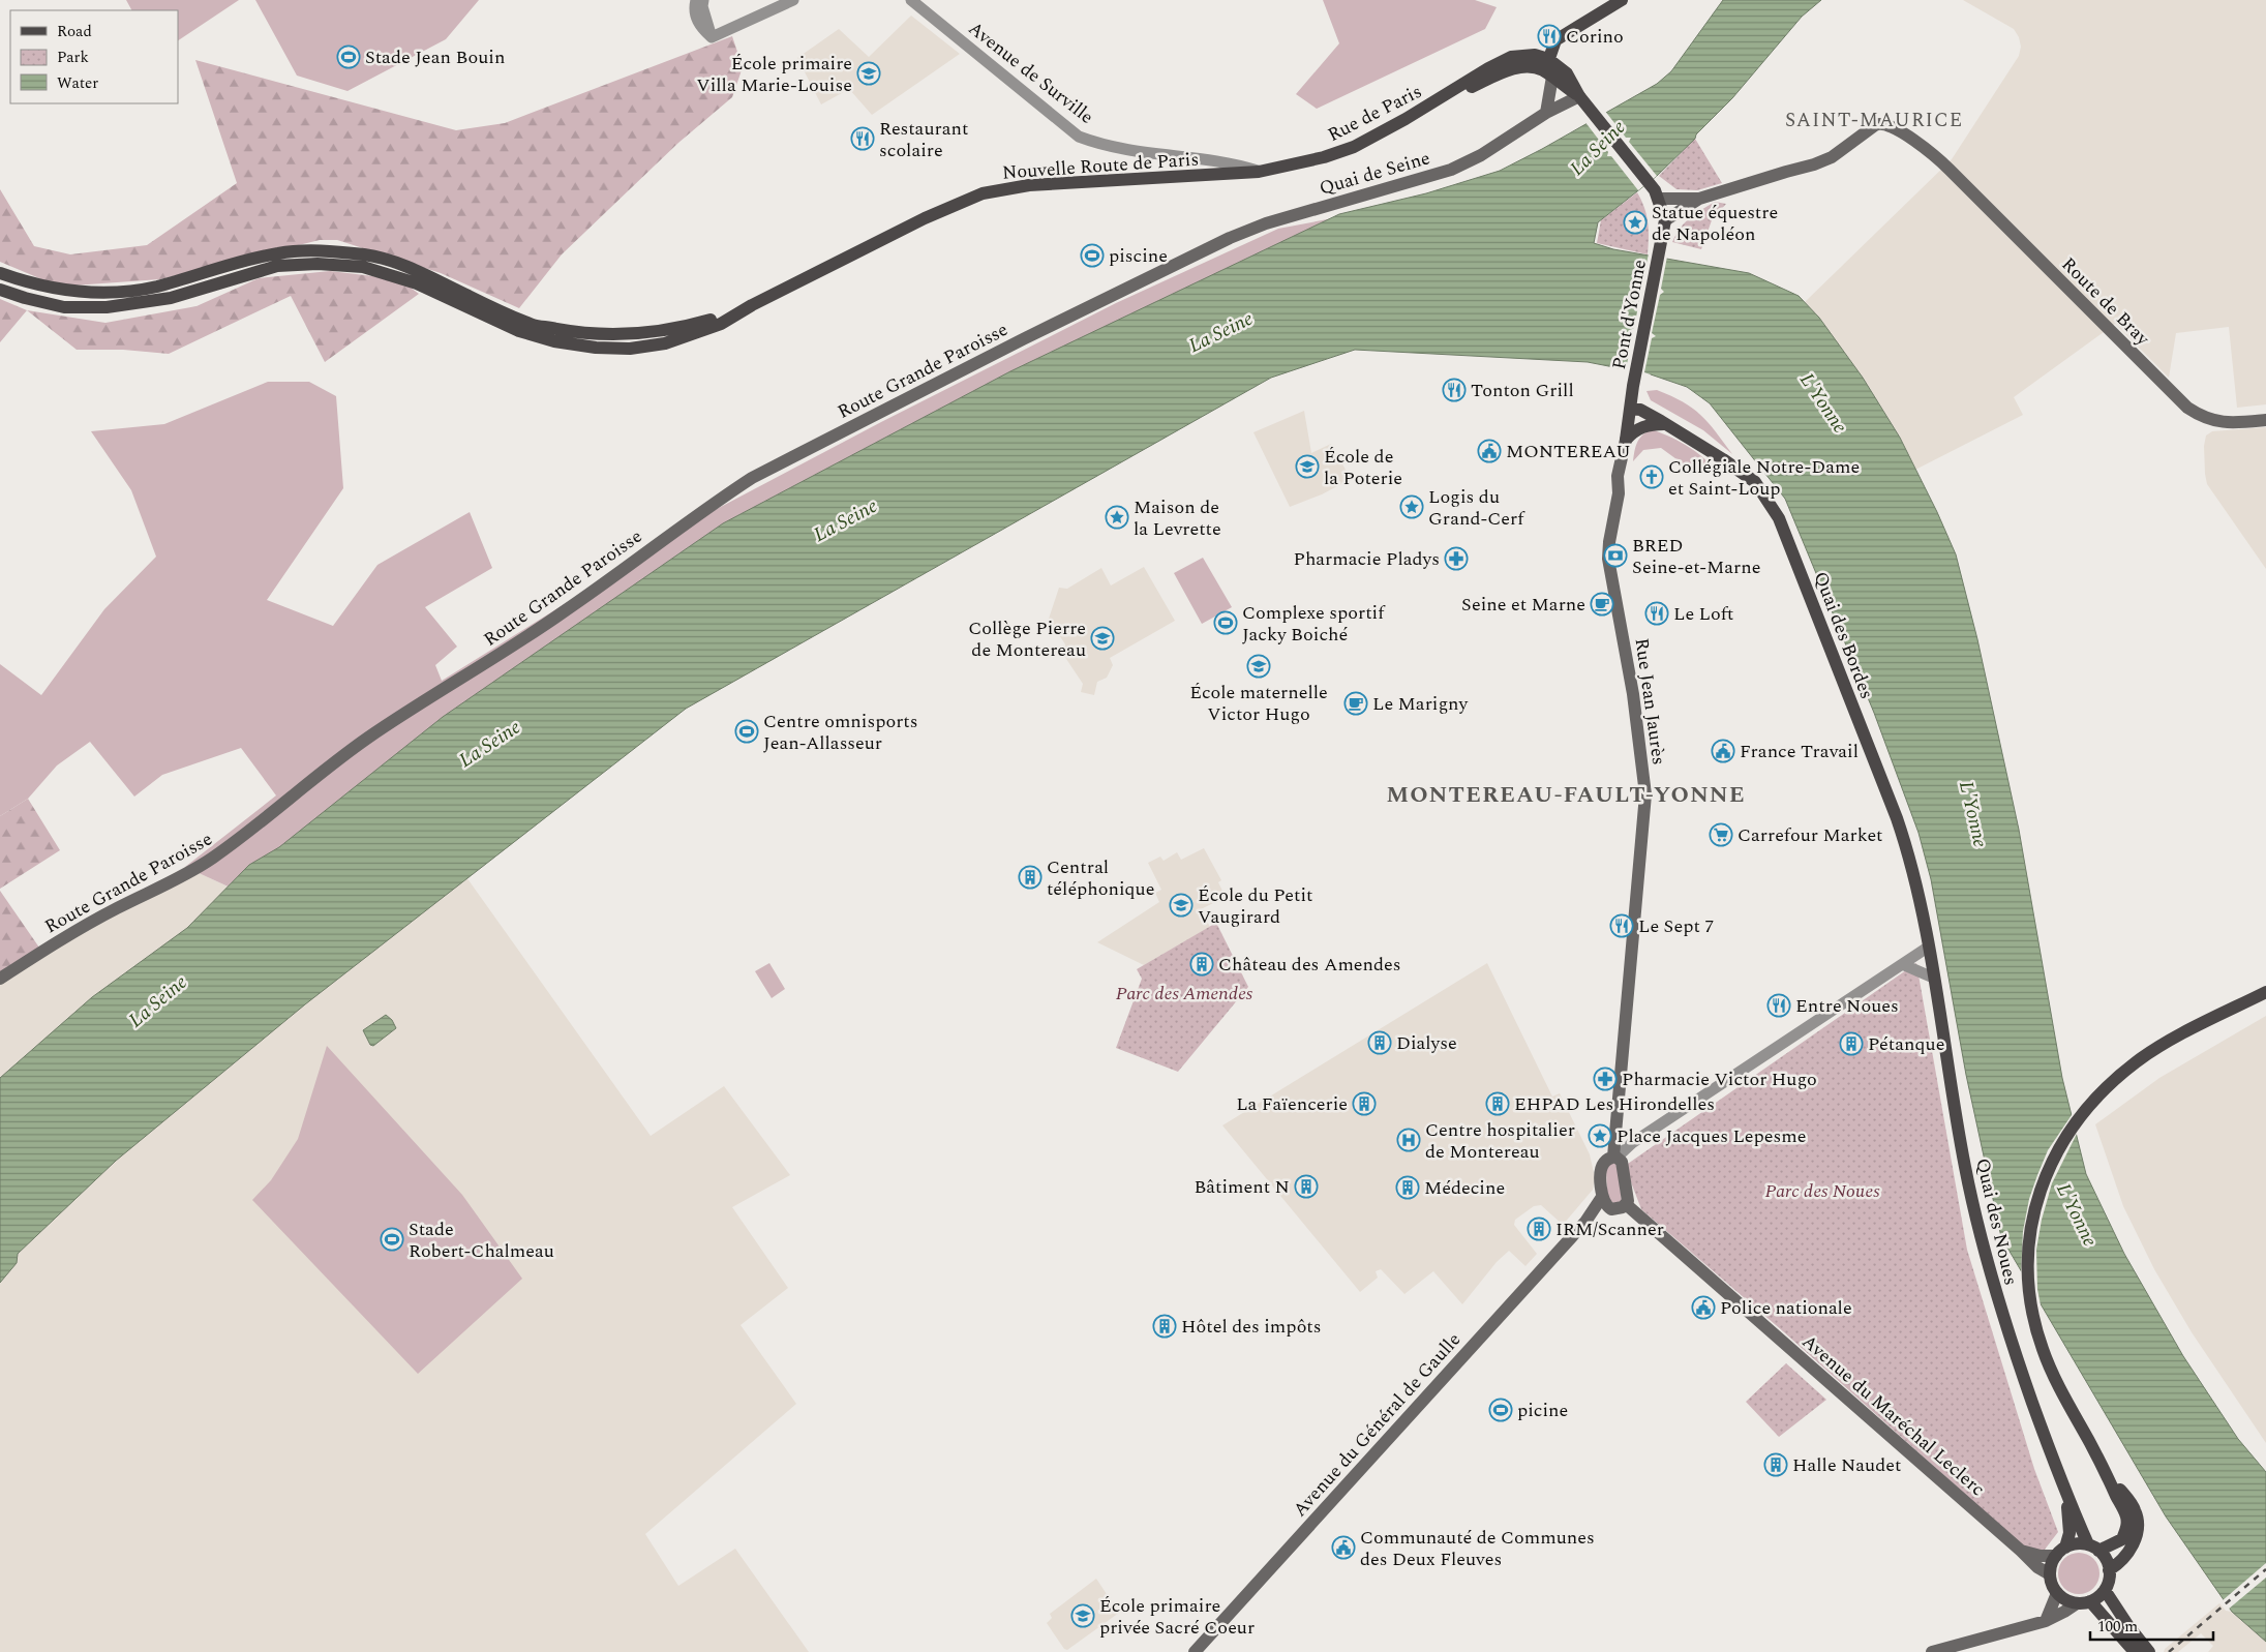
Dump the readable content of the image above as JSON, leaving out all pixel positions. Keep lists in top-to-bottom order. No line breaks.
{"streets":{"main road":["Rue de Paris","Nouvelle Route de Paris","Quai de Seine","Route de Bray","Pont d'Yonne","Route Grande Paroisse","Quai des Bordes","Rue Jean Jaurès","Quai des Noues","Avenue du Maréchal Leclerc","Avenue du Général de Gaulle"],"street":["Avenue de Surville"]},"crossings":[["Avenue de Surville","Nouvelle Route de Paris"],["Rue de Paris","Nouvelle Route de Paris"],["Quai de Seine","Route Grande Paroisse"],["Pont d'Yonne","Quai des Bordes"],["Pont d'Yonne","Rue Jean Jaurès"],["Quai des Bordes","Rue Jean Jaurès"],["Quai des Bordes","Quai des Noues"]],"districts":["SAINT-MAURICE","MONTEREAU-FAULT-YONNE"],"water":["La Seine","L'Yonne"],"parks":["Parc des Amendes","Parc des Noues"],"places":{"restaurant":["Corino","Restaurant scolaire","Tonton Grill","Le Loft","Le Sept 7","Entre Noues"],"sports":["Stade Jean Bouin","piscine","Complexe sportif Jacky Boiché","Centre omnisports Jean-Allasseur","Stade Robert-Chalmeau","picine"],"school or university":["École primaire Villa Marie-Louise","École de la Poterie","Collège Pierre de Montereau","École maternelle Victor Hugo","École du Petit Vaugirard","École primaire privée Sacré Coeur"],"place":["Statue équestre de Napoléon","Logis du Grand-Cerf","Maison de la Levrette","Place Jacques Lepesme"],"public building":["MONTEREAU","France Travail","Police nationale","Communauté de Communes des Deux Fleuves"],"church":["Collégiale Notre-Dame et Saint-Loup"],"bank":["BRED Seine-et-Marne"],"pharmacy":["Pharmacie Pladys","Pharmacie Victor Hugo"],"cafe":["Seine et Marne","Le Marigny"],"supermarket":["Carrefour Market"],"building":["Central téléphonique","Château des Amendes","Dialyse","Pétanque","La Faïencerie","EHPAD Les Hirondelles","Bâtiment N","Médecine","IRM/Scanner","Hôtel des impôts","Halle Naudet"],"hospital":["Centre hospitalier de Montereau"]},"legend":["Road","Park","Water"],"scale_bar":"100 m"}
